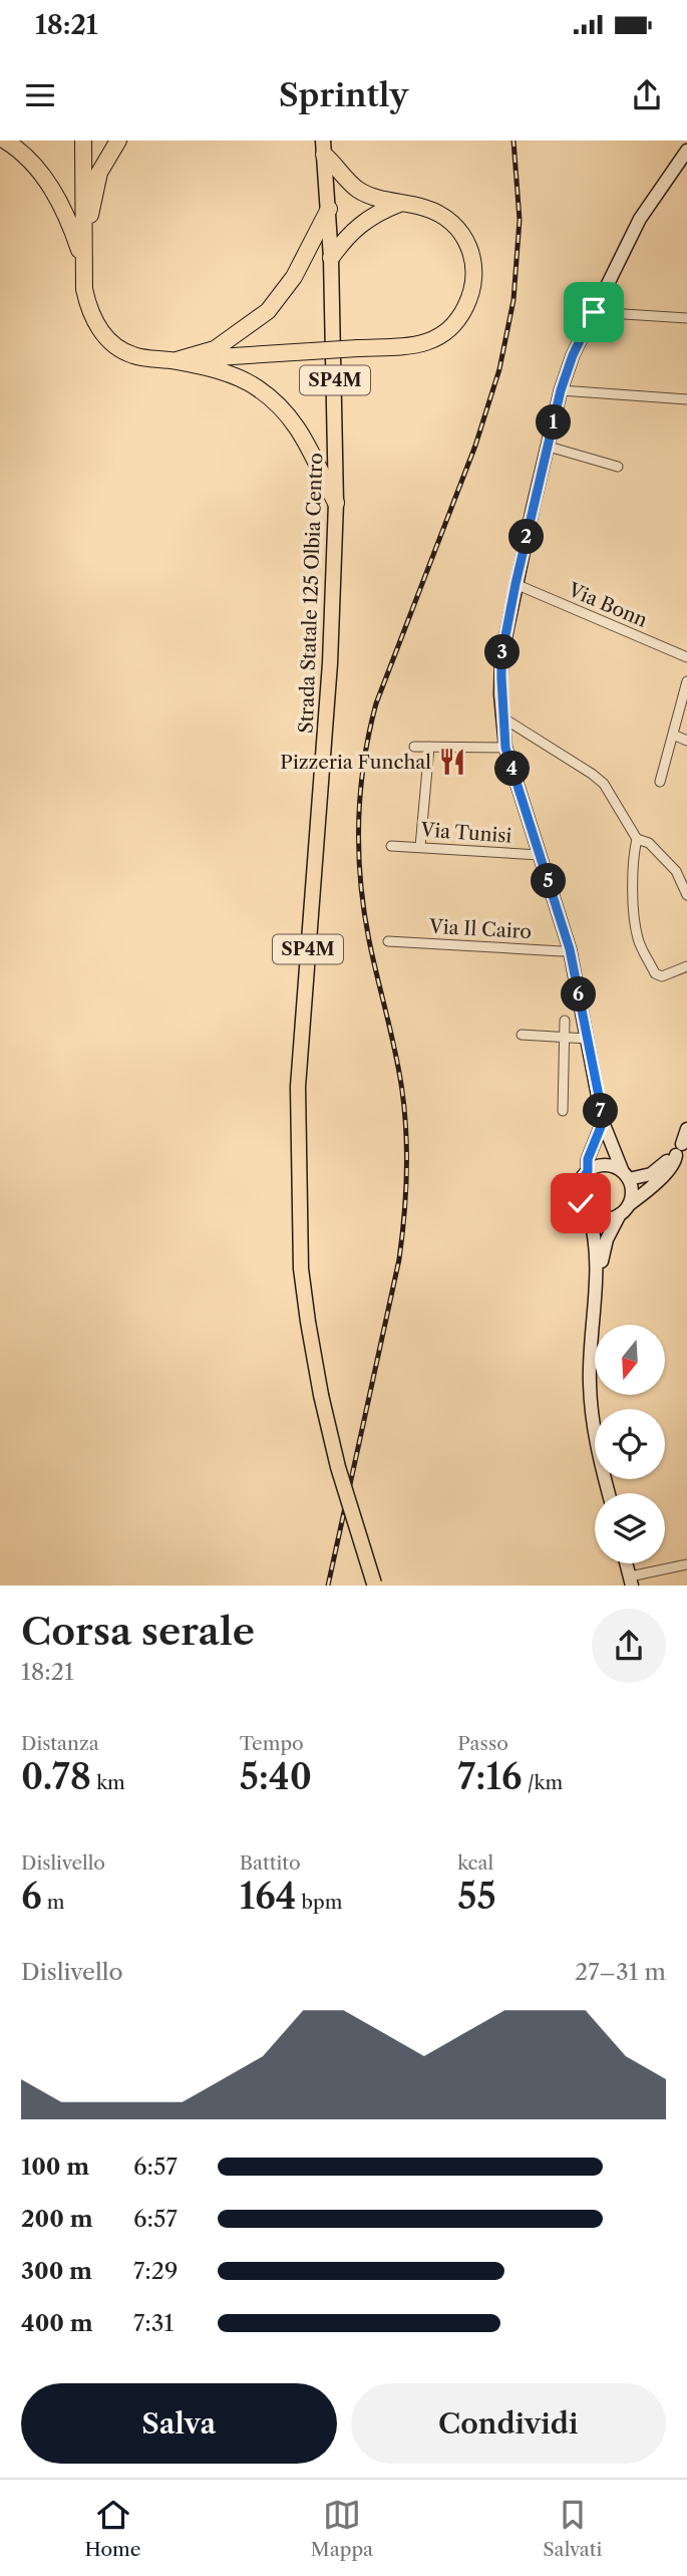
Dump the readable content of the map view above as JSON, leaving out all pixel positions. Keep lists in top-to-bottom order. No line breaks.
{"streets":{"main road":["SP4M","Strada Statale 125 Olbia Centro"],"street":["Via Bonn","Via Tunisi","Via Il Cairo"]},"places":{"restaurant":["Pizzeria Funchal"]},"north":"bottom","page":{"status":"18:21","header":"Sprintly","pins":["1","2","3","4","5","6","7"],"heading":["Corsa serale","18:21"],"stats":[["Distanza","0.78 km"],["Tempo","5:40"],["Passo","7:16 /km"],["Dislivello","6 m"],["Battito","164 bpm"],["kcal","55"]],"chart":["Dislivello","27–31 m"],"list":[{"name":"100 m","note":"6:57"},{"name":"200 m","note":"6:57"},{"name":"300 m","note":"7:29"},{"name":"400 m","note":"7:31"}],"buttons":["Salva","Condividi"],"tabs":["Home","Mappa","Salvati"]}}
